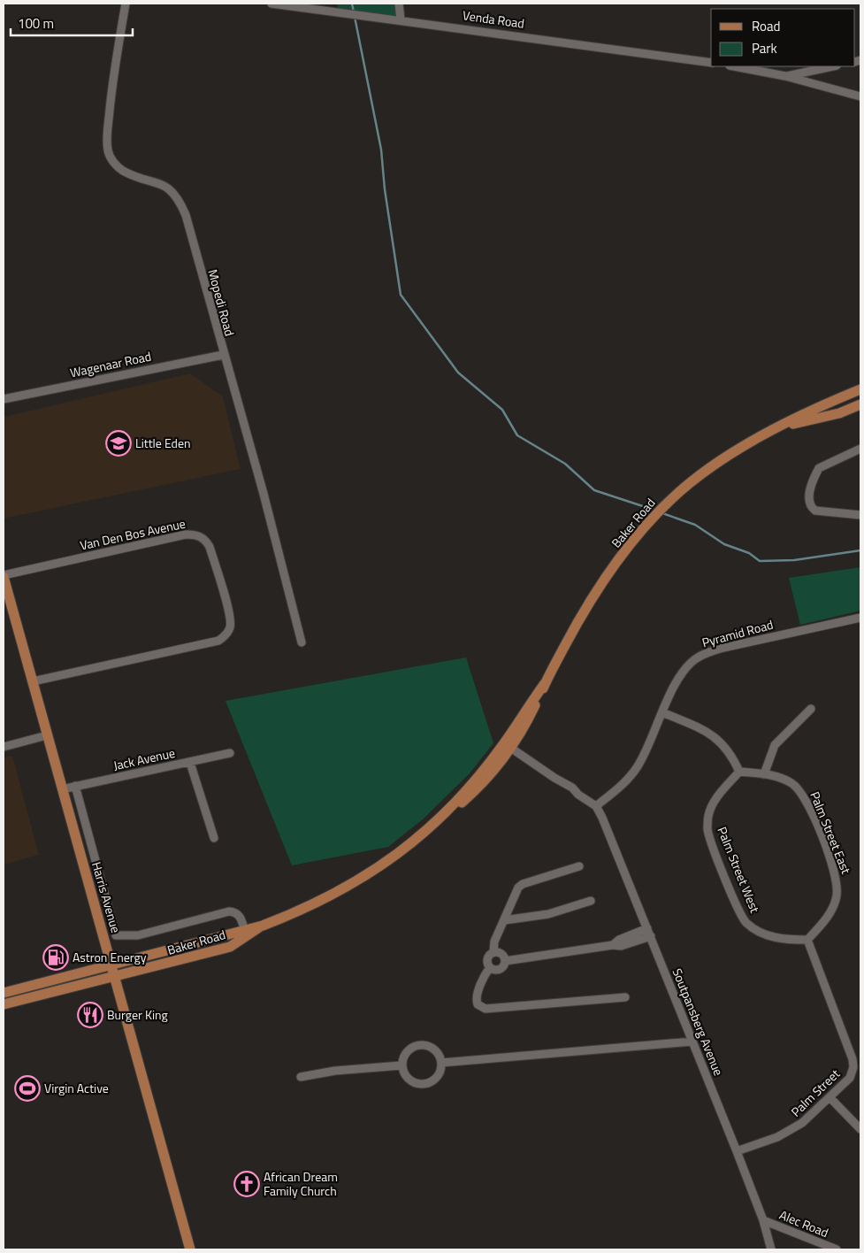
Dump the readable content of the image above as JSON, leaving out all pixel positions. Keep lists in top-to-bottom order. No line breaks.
{"streets":{"main road":["Baker Road","Harris Avenue"],"street":["Venda Road","Mopedi Road","Wagenaar Road","Van Den Bos Avenue","Pyramid Road","Jack Avenue","Palm Street East","Palm Street West","Soutpansberg Avenue","Palm Street","Alec Road"]},"crossings":[["Mopedi Road","Wagenaar Road"],["Baker Road","Harris Avenue"],["Van Den Bos Avenue","Harris Avenue"],["Pyramid Road","Soutpansberg Avenue"],["Jack Avenue","Harris Avenue"],["Palm Street East","Palm Street West"],["Palm Street East","Palm Street"],["Palm Street West","Palm Street"],["Soutpansberg Avenue","Palm Street"],["Soutpansberg Avenue","Alec Road"]],"places":{"school or university":["Little Eden"],"fuel station":["Astron Energy"],"restaurant":["Burger King"],"sports":["Virgin Active"],"church":["African Dream Family Church"]},"legend":["Road","Park"],"scale_bar":"100 m"}
